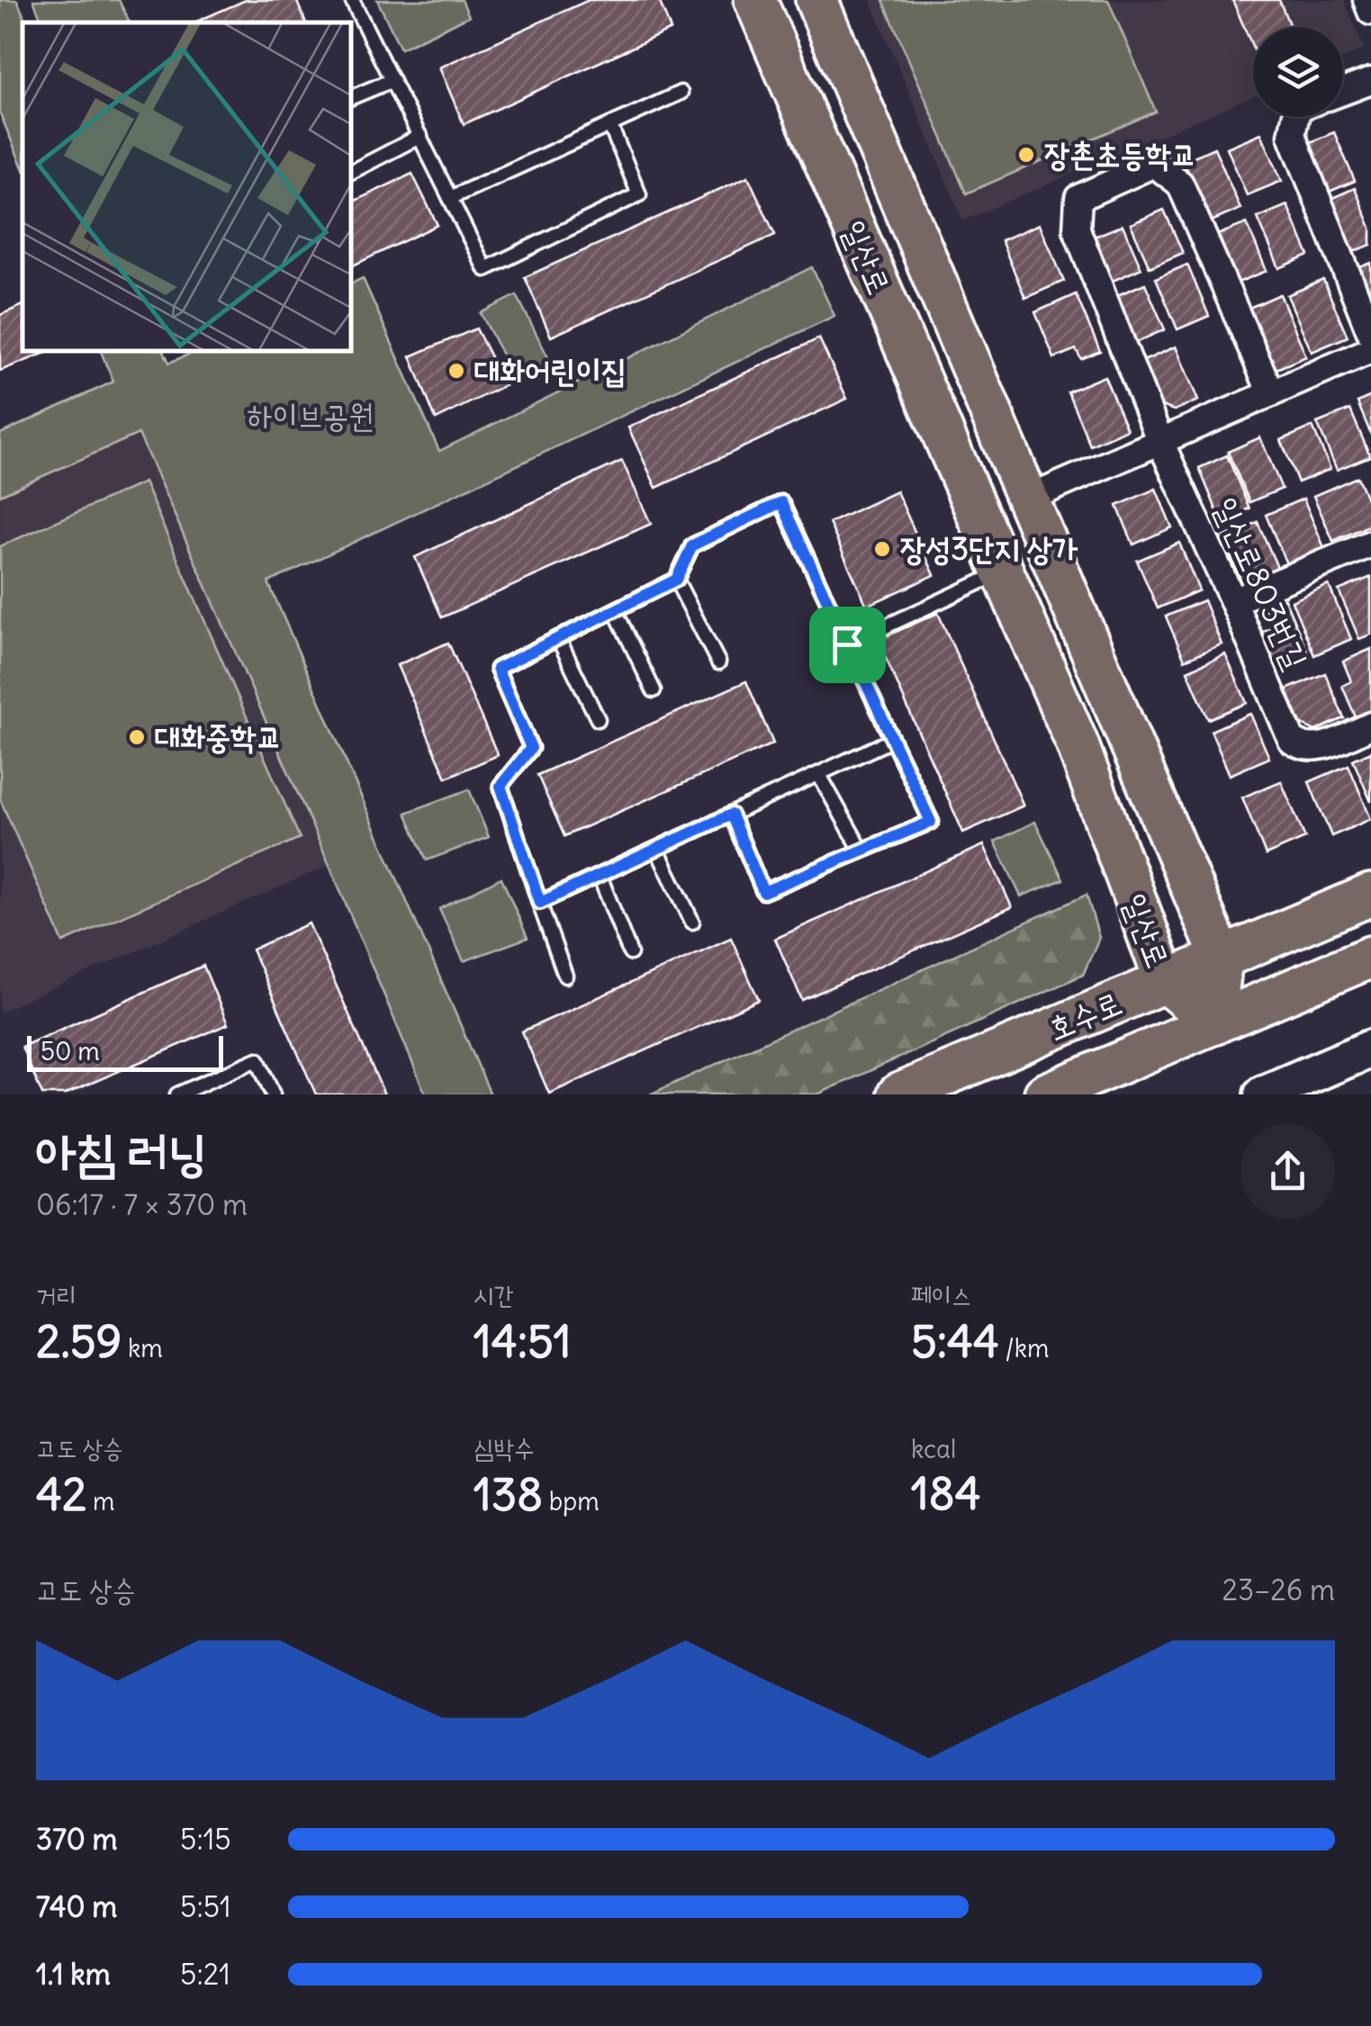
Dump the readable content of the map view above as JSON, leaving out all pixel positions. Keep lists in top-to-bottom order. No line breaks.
{"streets":{"main road":["일산로","호수로"],"street":["일산로803번길"]},"crossings":[["일산로","호수로"]],"parks":["하이브공원"],"places":["장촌초등학교","대화어린이집","장성3단지 상가","대화중학교"],"scale_bar":"50 m","page":{"scale":"50 m","heading":["아침 러닝","06:17 · 7 × 370 m"],"stats":[["거리","2.59 km"],["시간","14:51"],["페이스","5:44 /km"],["고도 상승","42 m"],["심박수","138 bpm"],["kcal","184"]],"chart":["고도 상승","23–26 m"],"list":[{"name":"370 m","note":"5:15"},{"name":"740 m","note":"5:51"},{"name":"1.1 km","note":"5:21"}]}}
